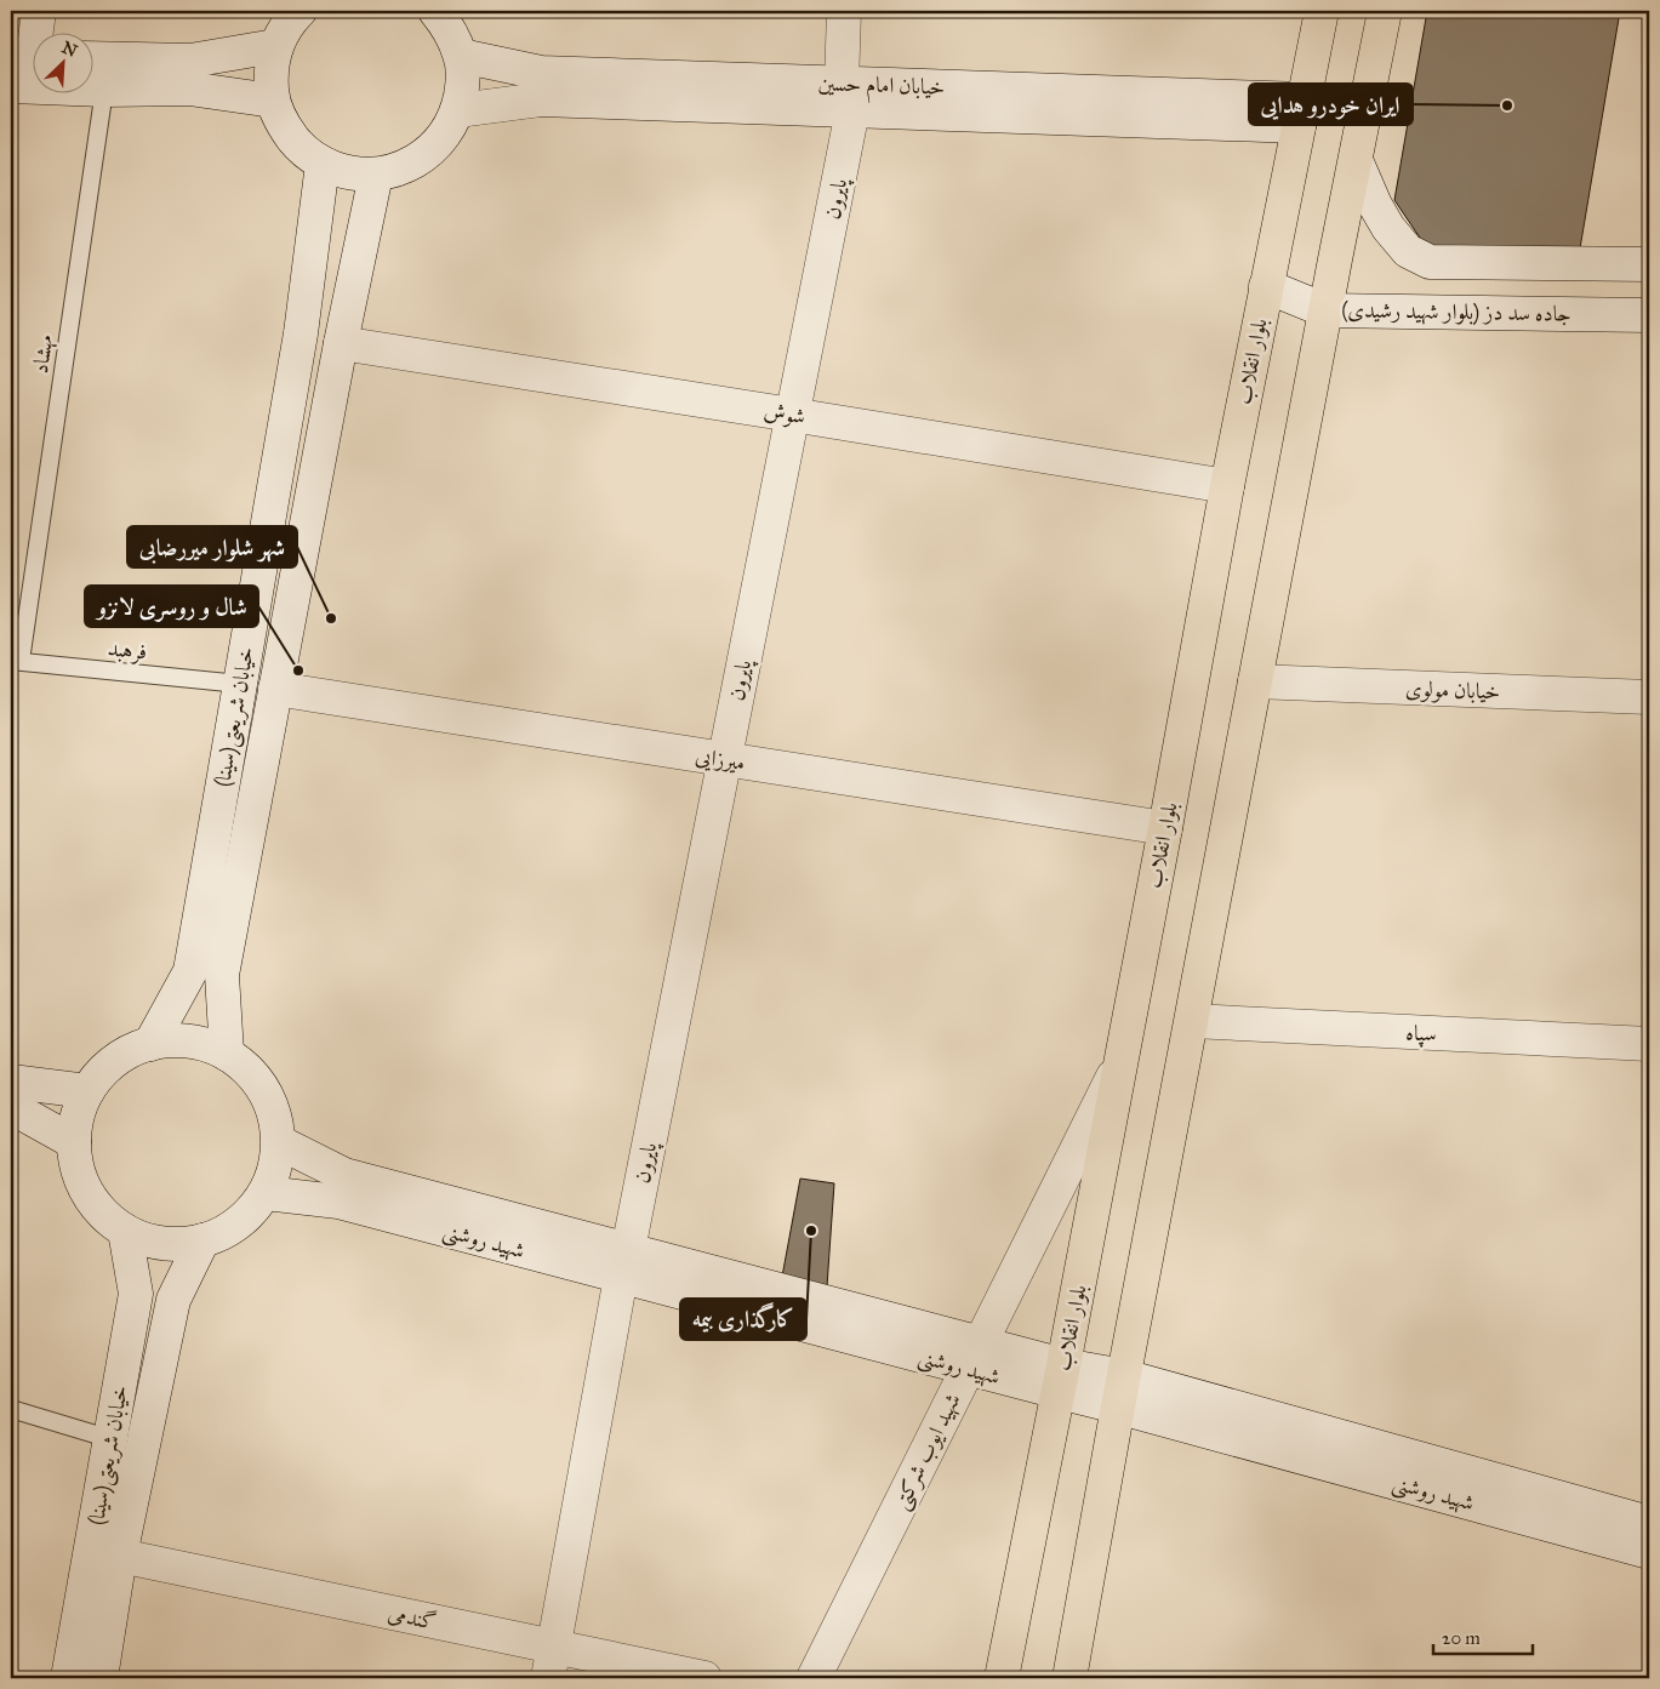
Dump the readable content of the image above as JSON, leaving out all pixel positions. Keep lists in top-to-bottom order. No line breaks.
{"streets":{"main road":["خیابان امام حسین","پایرون","جاده سد دز (بلوار شهید رشیدی)","بلوار انقلاب","شوش","خیابان مولوی","خیابان شریعتی(سینا)","میرزایی","سپاه","شهید روشنی","شهید ایوب شرکتی","گندمی"],"lane":["مهشاد","فرهبد"]},"crossings":[["خیابان امام حسین","پایرون"],["خیابان امام حسین","بلوار انقلاب"],["پایرون","شوش"],["پایرون","میرزایی"],["پایرون","شهید روشنی"],["پایرون","گندمی"],["جاده سد دز (بلوار شهید رشیدی)","بلوار انقلاب"],["مهشاد","فرهبد"],["بلوار انقلاب","شوش"],["بلوار انقلاب","میرزایی"],["بلوار انقلاب","شهید روشنی"],["بلوار انقلاب","شهید ایوب شرکتی"],["شوش","خیابان شریعتی(سینا)"],["فرهبد","خیابان شریعتی(سینا)"],["خیابان شریعتی(سینا)","میرزایی"],["خیابان شریعتی(سینا)","شهید روشنی"],["خیابان شریعتی(سینا)","گندمی"],["شهید روشنی","شهید ایوب شرکتی"]],"places":["ایران خودرو هدایی","شهر شلوار میررضابی","شال و روسری لانزو","کارگذاری بیمه"],"scale_bar":"20 m","north":"top right"}
